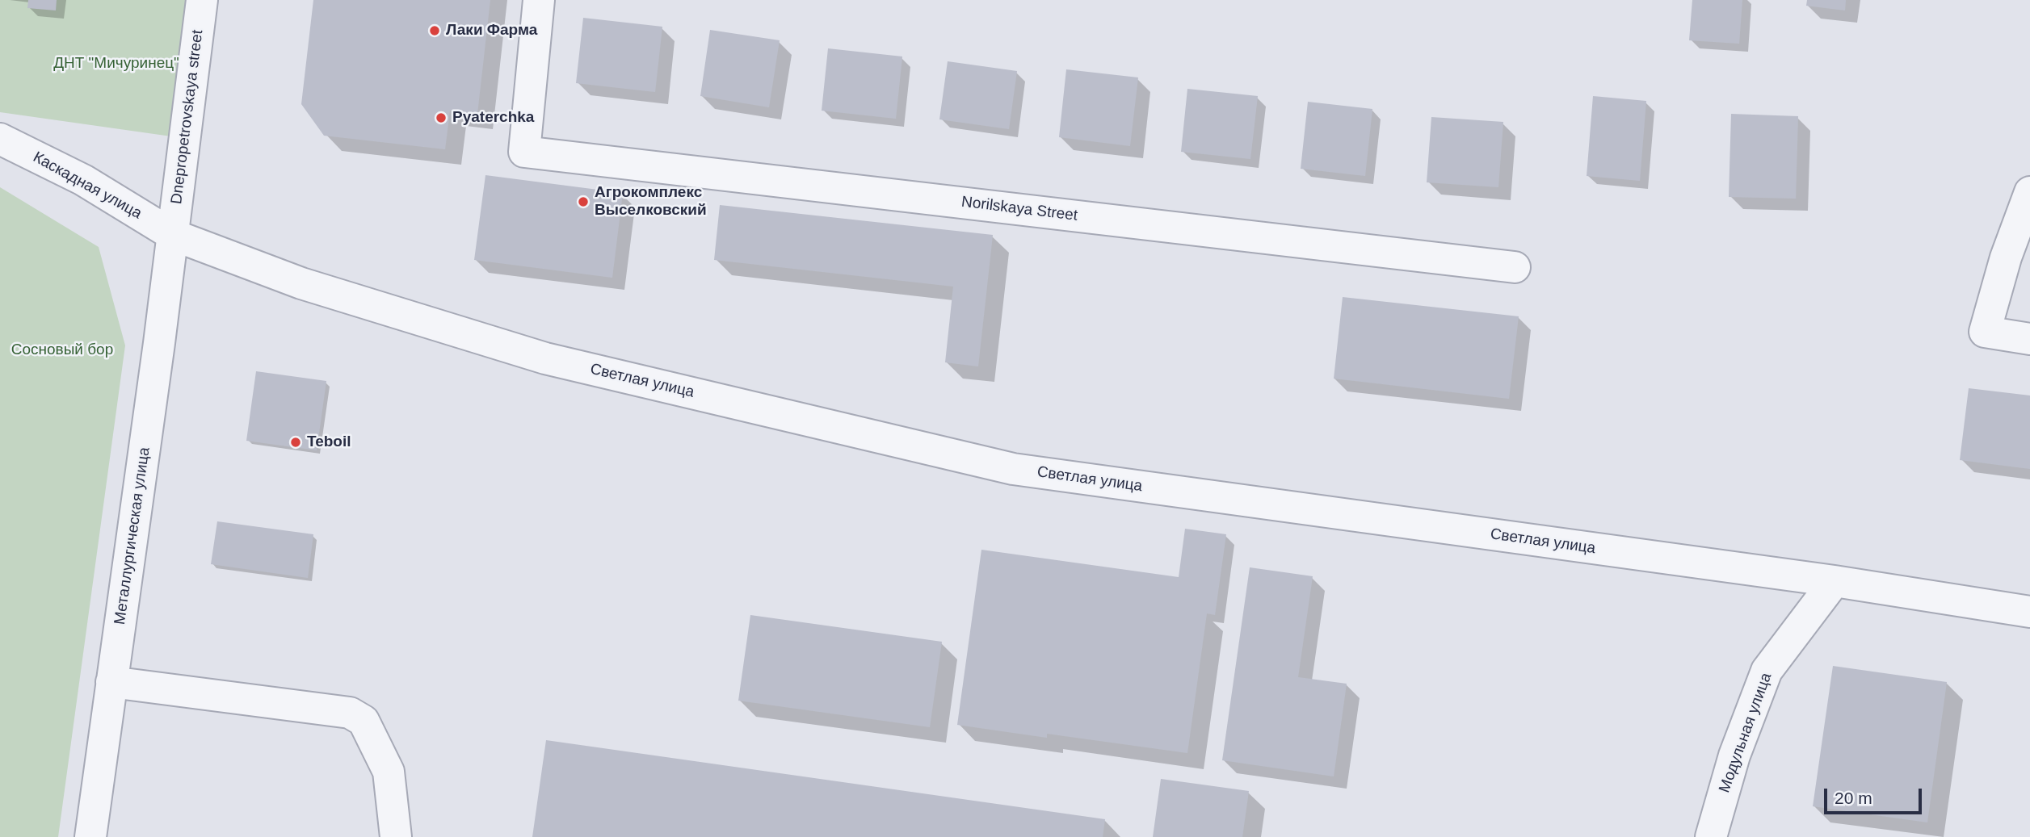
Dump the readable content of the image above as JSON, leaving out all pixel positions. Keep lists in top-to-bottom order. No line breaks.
{"streets":{"street":["Dnepropetrovskaya street","Каскадная улица","Norilskaya Street","Светлая улица","Металлургическая улица","Модульная улица"]},"crossings":[["Dnepropetrovskaya street","Каскадная улица"],["Dnepropetrovskaya street","Светлая улица"],["Dnepropetrovskaya street","Металлургическая улица"],["Каскадная улица","Светлая улица"],["Каскадная улица","Металлургическая улица"],["Светлая улица","Металлургическая улица"],["Светлая улица","Модульная улица"]],"parks":["ДНТ \"Мичуринец\"","Сосновый бор"],"places":["Лаки Фарма","Pyaterchka","Агрокомплекс Выселковский","Teboil"],"scale_bar":"20 m"}
